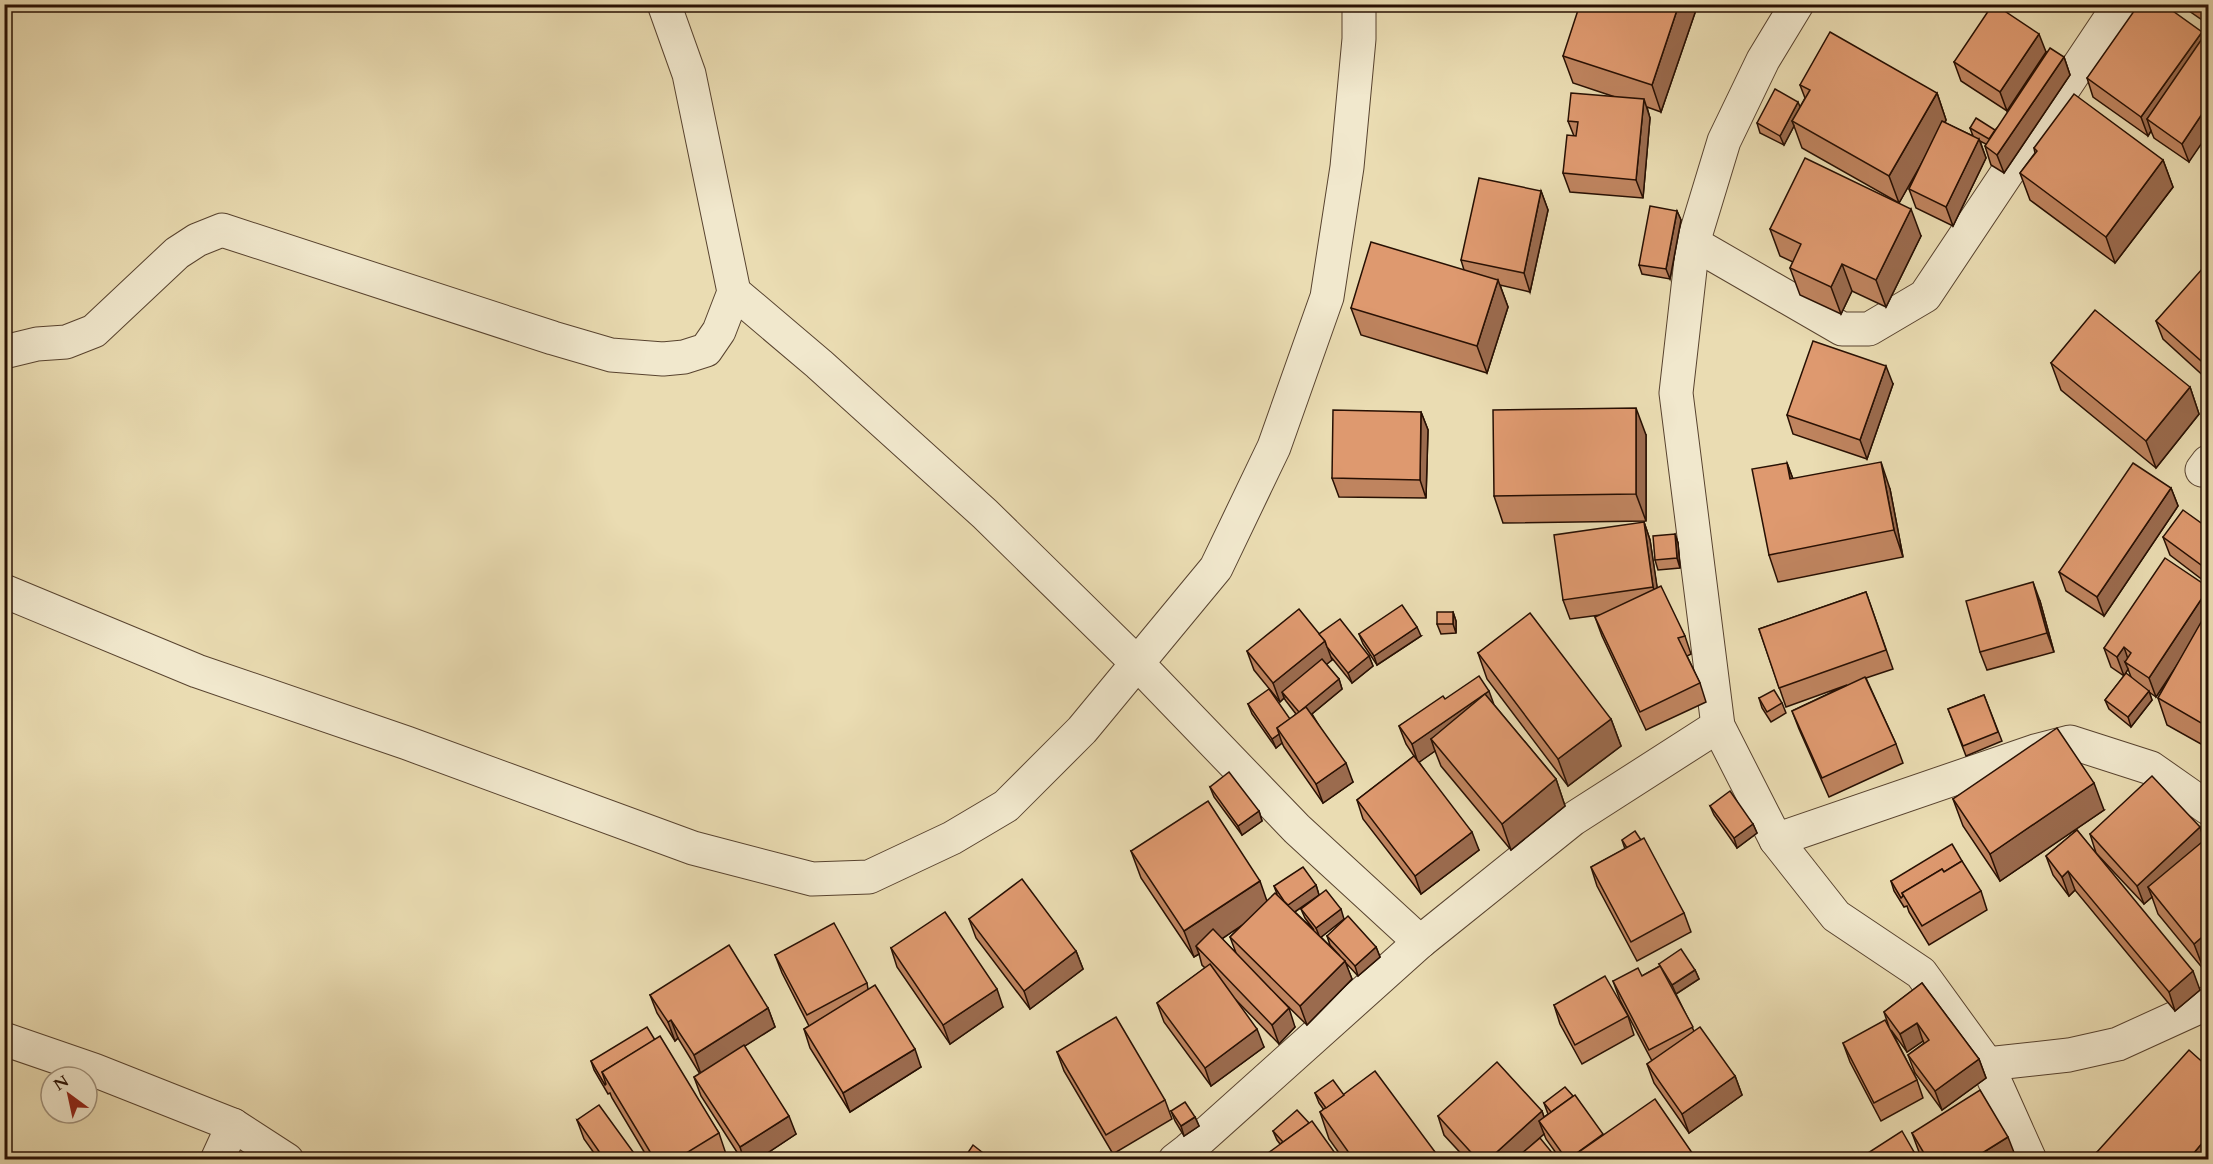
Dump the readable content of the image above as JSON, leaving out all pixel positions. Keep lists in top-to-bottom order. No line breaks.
{"north":"top left"}
